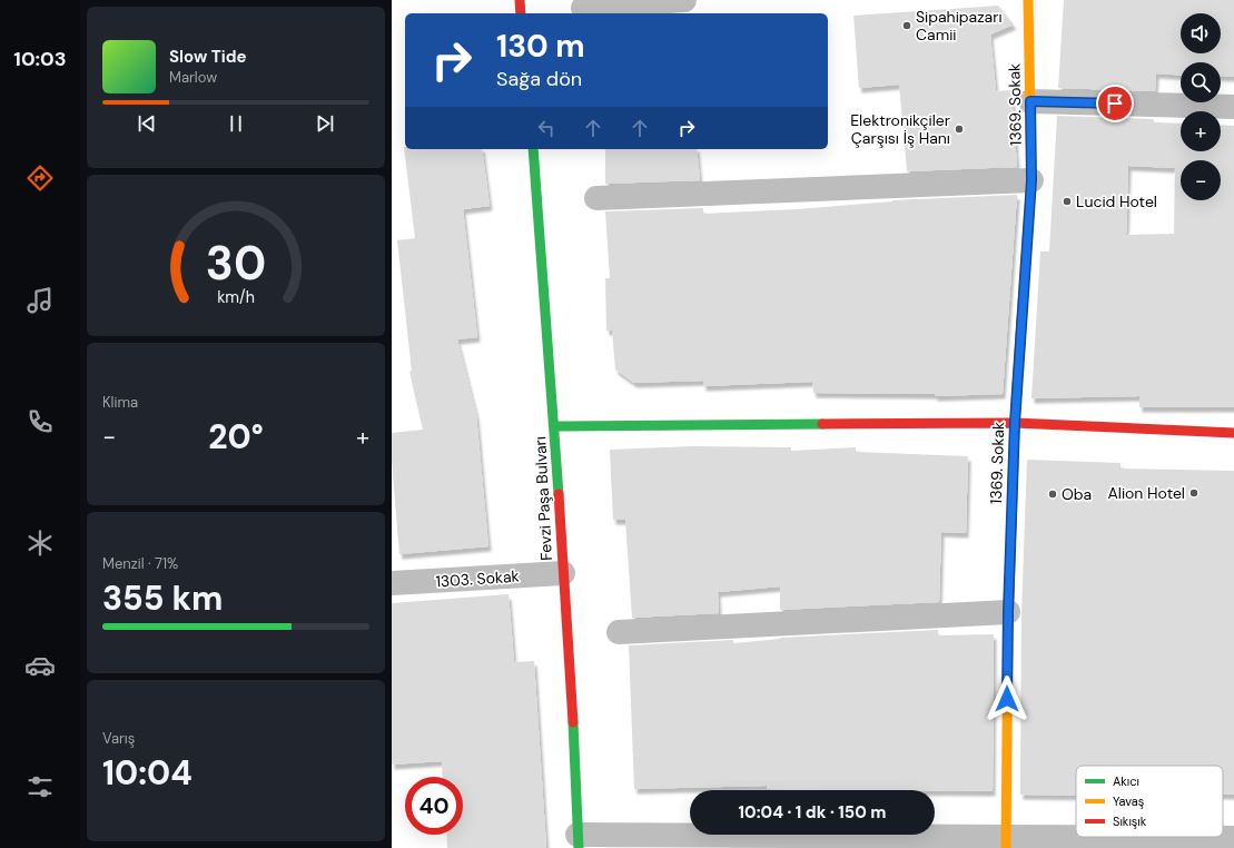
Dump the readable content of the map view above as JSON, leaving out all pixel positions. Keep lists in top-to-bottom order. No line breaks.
{"streets":{"street":["1369. Sokak","Fevzi Paşa Bulvarı","1303. Sokak"]},"crossings":[["Fevzi Paşa Bulvarı","1303. Sokak"]],"places":["Sipahipazarı Camii","Elektronikçiler Çarşısı İş Hanı","Lucid Hotel","Alion Hotel","Oba"],"legend":["Akıcı","Yavaş","Sıkışık"],"page":{"tabs":"10:03","map_buttons":["+","−"],"turn":["130 m","Sağa dön"],"song":["Slow Tide","Marlow"],"tile":["Klima",["Menzil · 71%","355 km"],["Varış","10:04"]],"heat":["−","20°","+"],"limit":"40","trip":"10:04 · 1 dk · 150 m","gauge":["30","km/h"]}}
